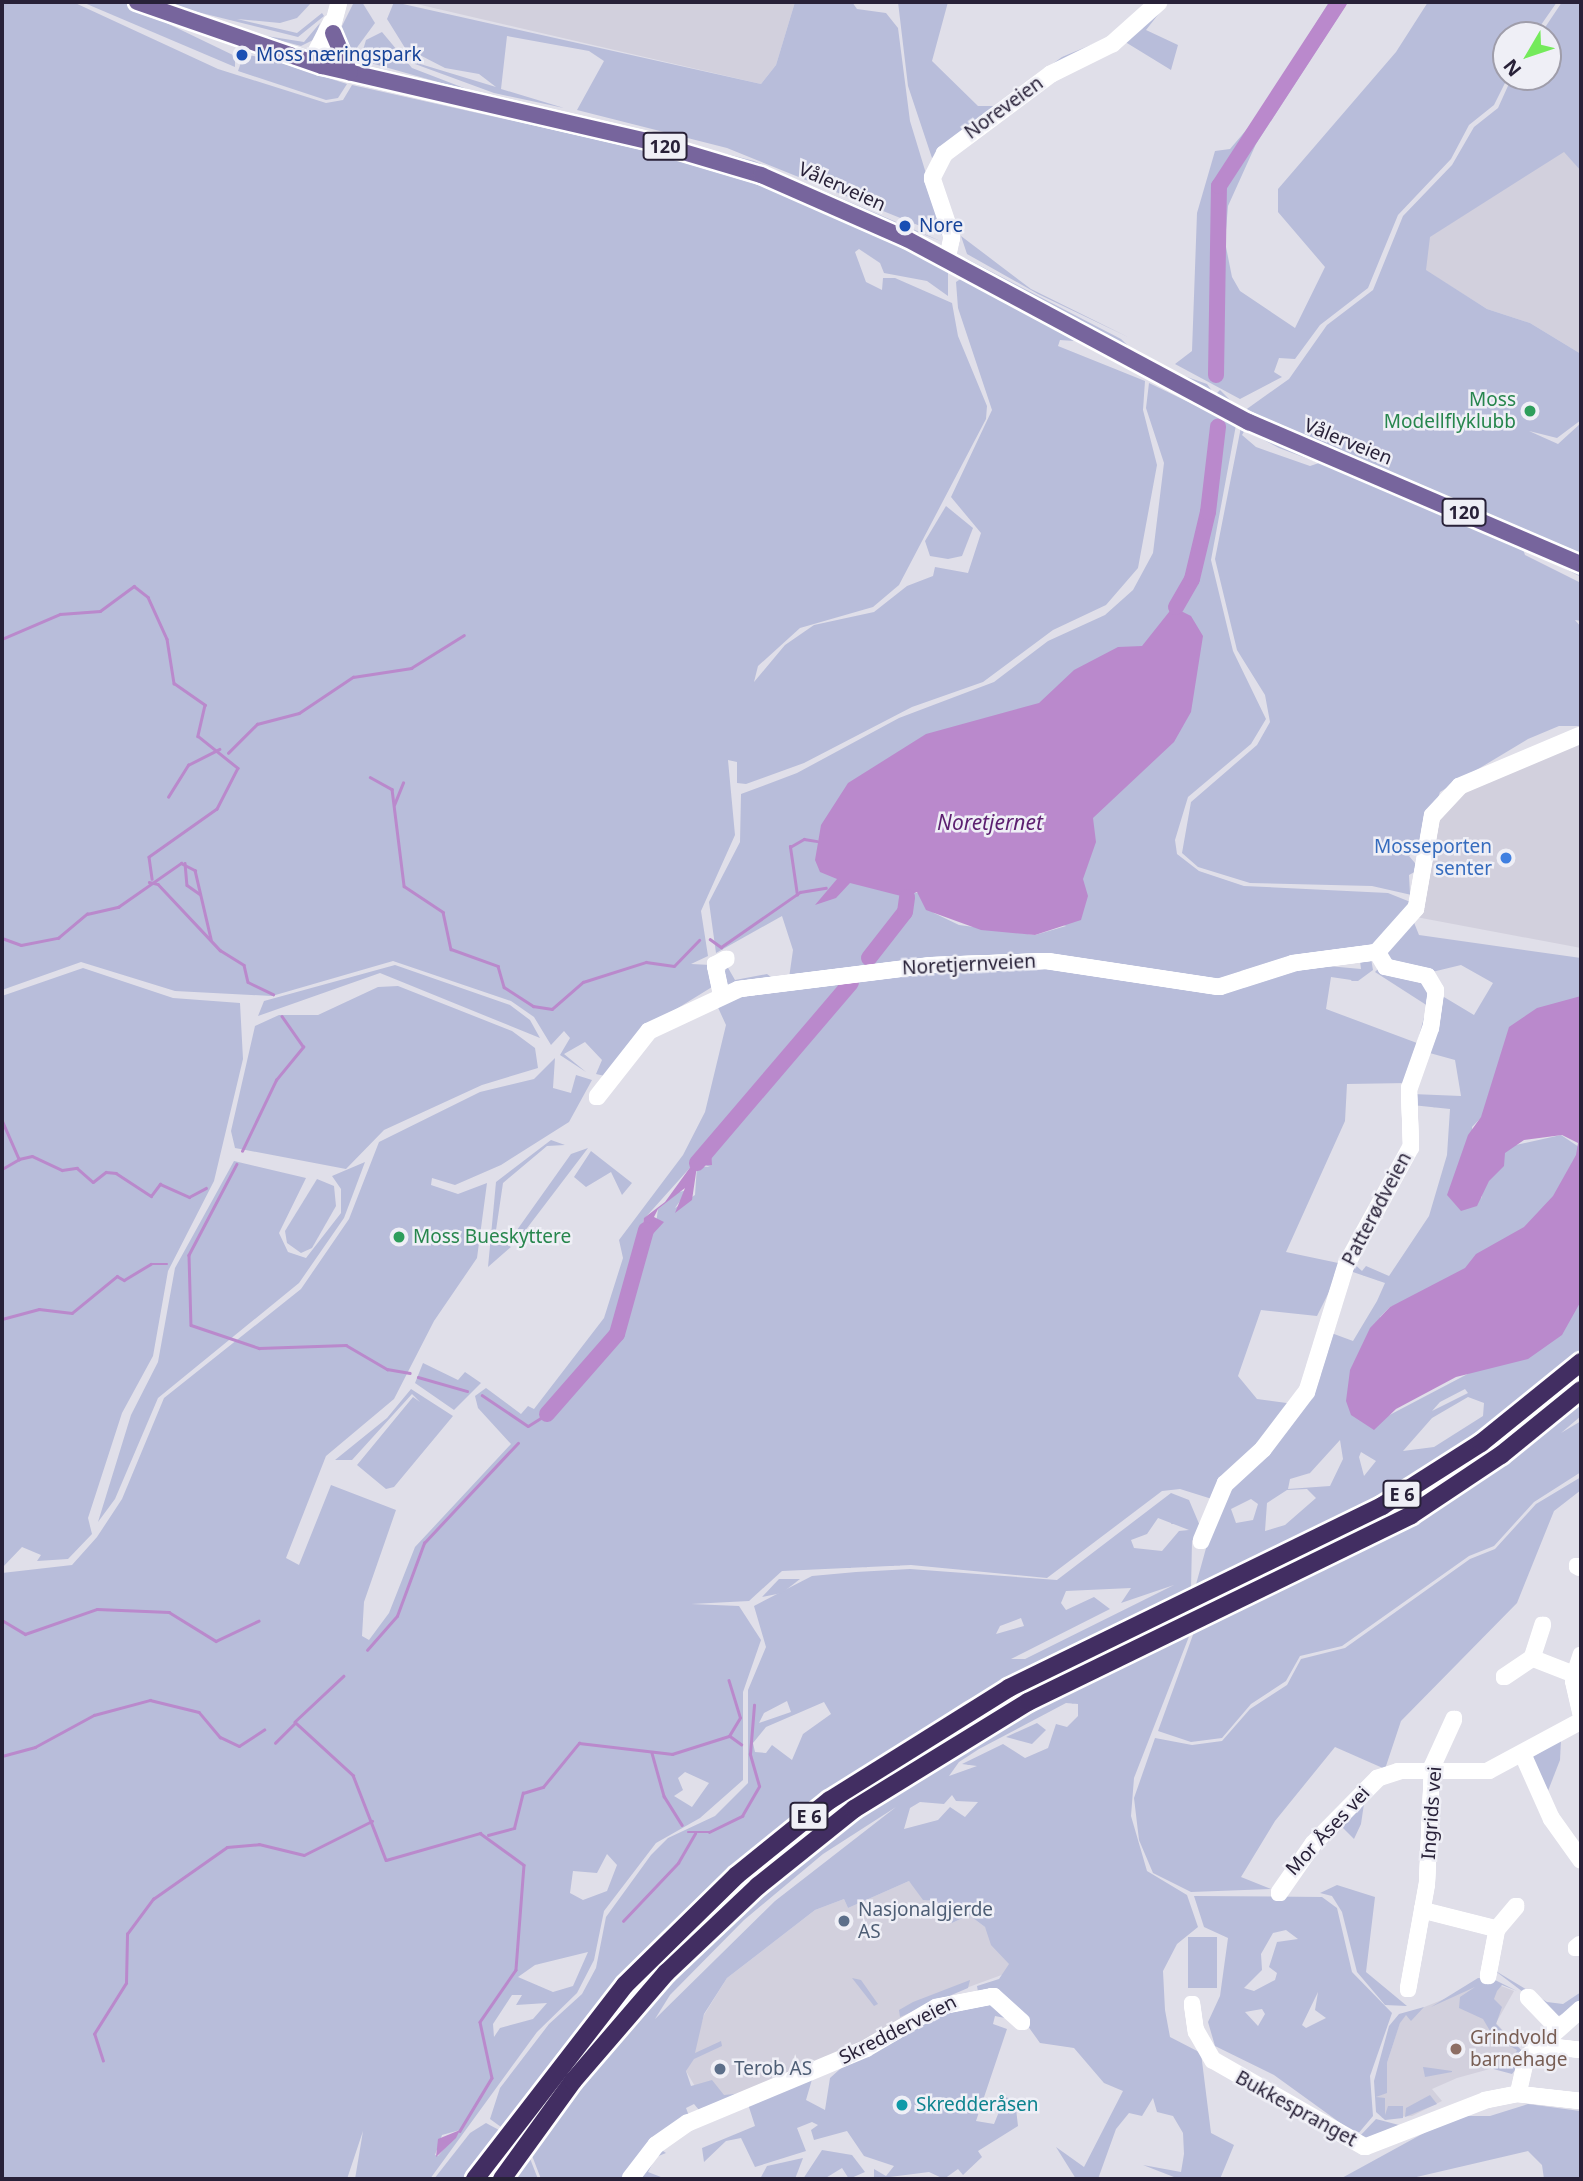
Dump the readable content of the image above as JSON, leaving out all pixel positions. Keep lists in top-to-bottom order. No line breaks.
{"streets":{"highway":["E 6"],"main road":["120","Vålerveien"],"street":["Noreveien","Noretjernveien","Patterødveien","Ingrids vei","Mor Åses vei","Skredderveien","Bukkespranget"]},"crossings":[["Noreveien","Vålerveien"],["Noretjernveien","Patterødveien"],["Ingrids vei","Mor Åses vei"]],"water":["Noretjernet"],"places":["Moss næringspark","Nore","Moss Modellflyklubb","Mosseporten senter","Moss Bueskyttere","Nasjonalgjerde AS","Grindvold barnehage","Terob AS","Skredderåsen"],"north":"bottom left"}
